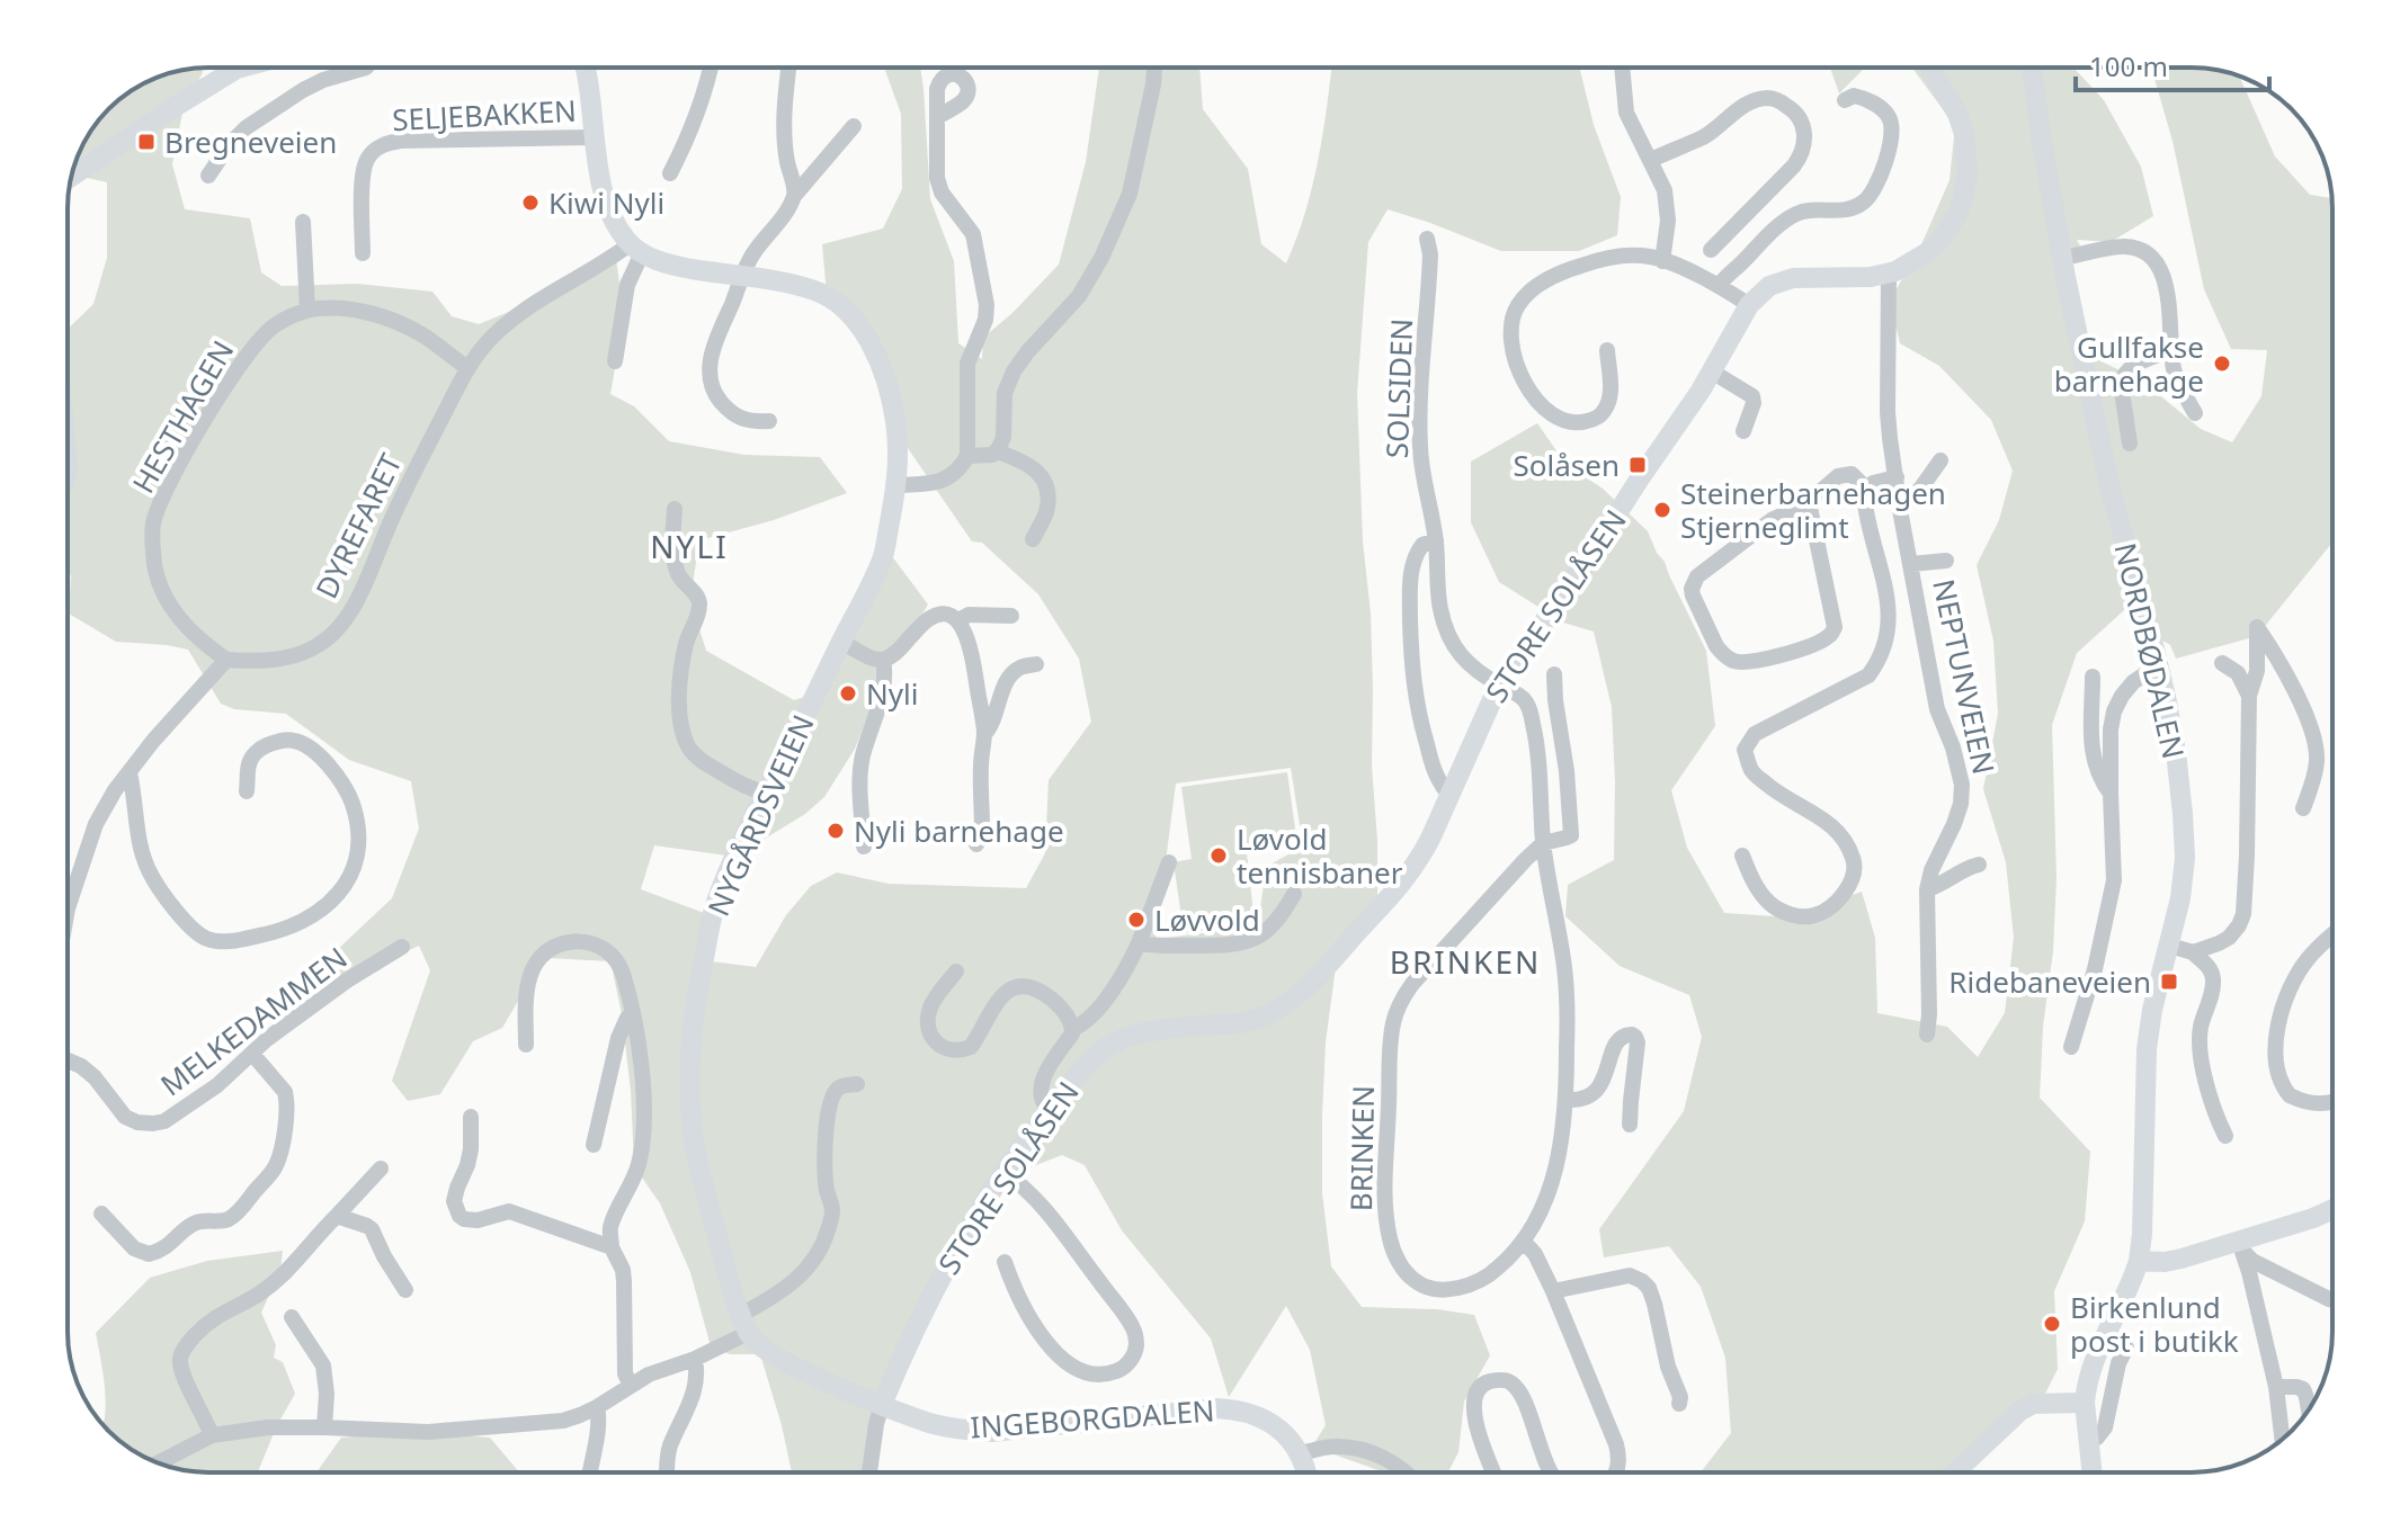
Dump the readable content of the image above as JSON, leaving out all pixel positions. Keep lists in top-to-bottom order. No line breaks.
{"streets":{"street":["SELJEBAKKEN","SOLSIDEN","HESTHAGEN","DYREFARET","STORE SOLÅSEN","NORDBØDALEN","NEPTUNVEIEN","NYGÅRDSVEIEN","MELKEDAMMEN","BRINKEN","INGEBORGDALEN"]},"crossings":[["SOLSIDEN","STORE SOLÅSEN"],["SOLSIDEN","BRINKEN"],["HESTHAGEN","DYREFARET"],["DYREFARET","NYGÅRDSVEIEN"],["STORE SOLÅSEN","NEPTUNVEIEN"],["STORE SOLÅSEN","BRINKEN"],["STORE SOLÅSEN","INGEBORGDALEN"],["NYGÅRDSVEIEN","INGEBORGDALEN"]],"districts":["NYLI","BRINKEN"],"places":{"transit":["Bregneveien","Solåsen","Ridebaneveien"],"other":["Kiwi Nyli","Gullfakse barnehage","Steinerbarnehagen Stjerneglimt","Nyli","Nyli barnehage","Løvold tennisbaner","Løvvold","Birkenlund post i butikk"]},"scale_bar":"100 m"}
